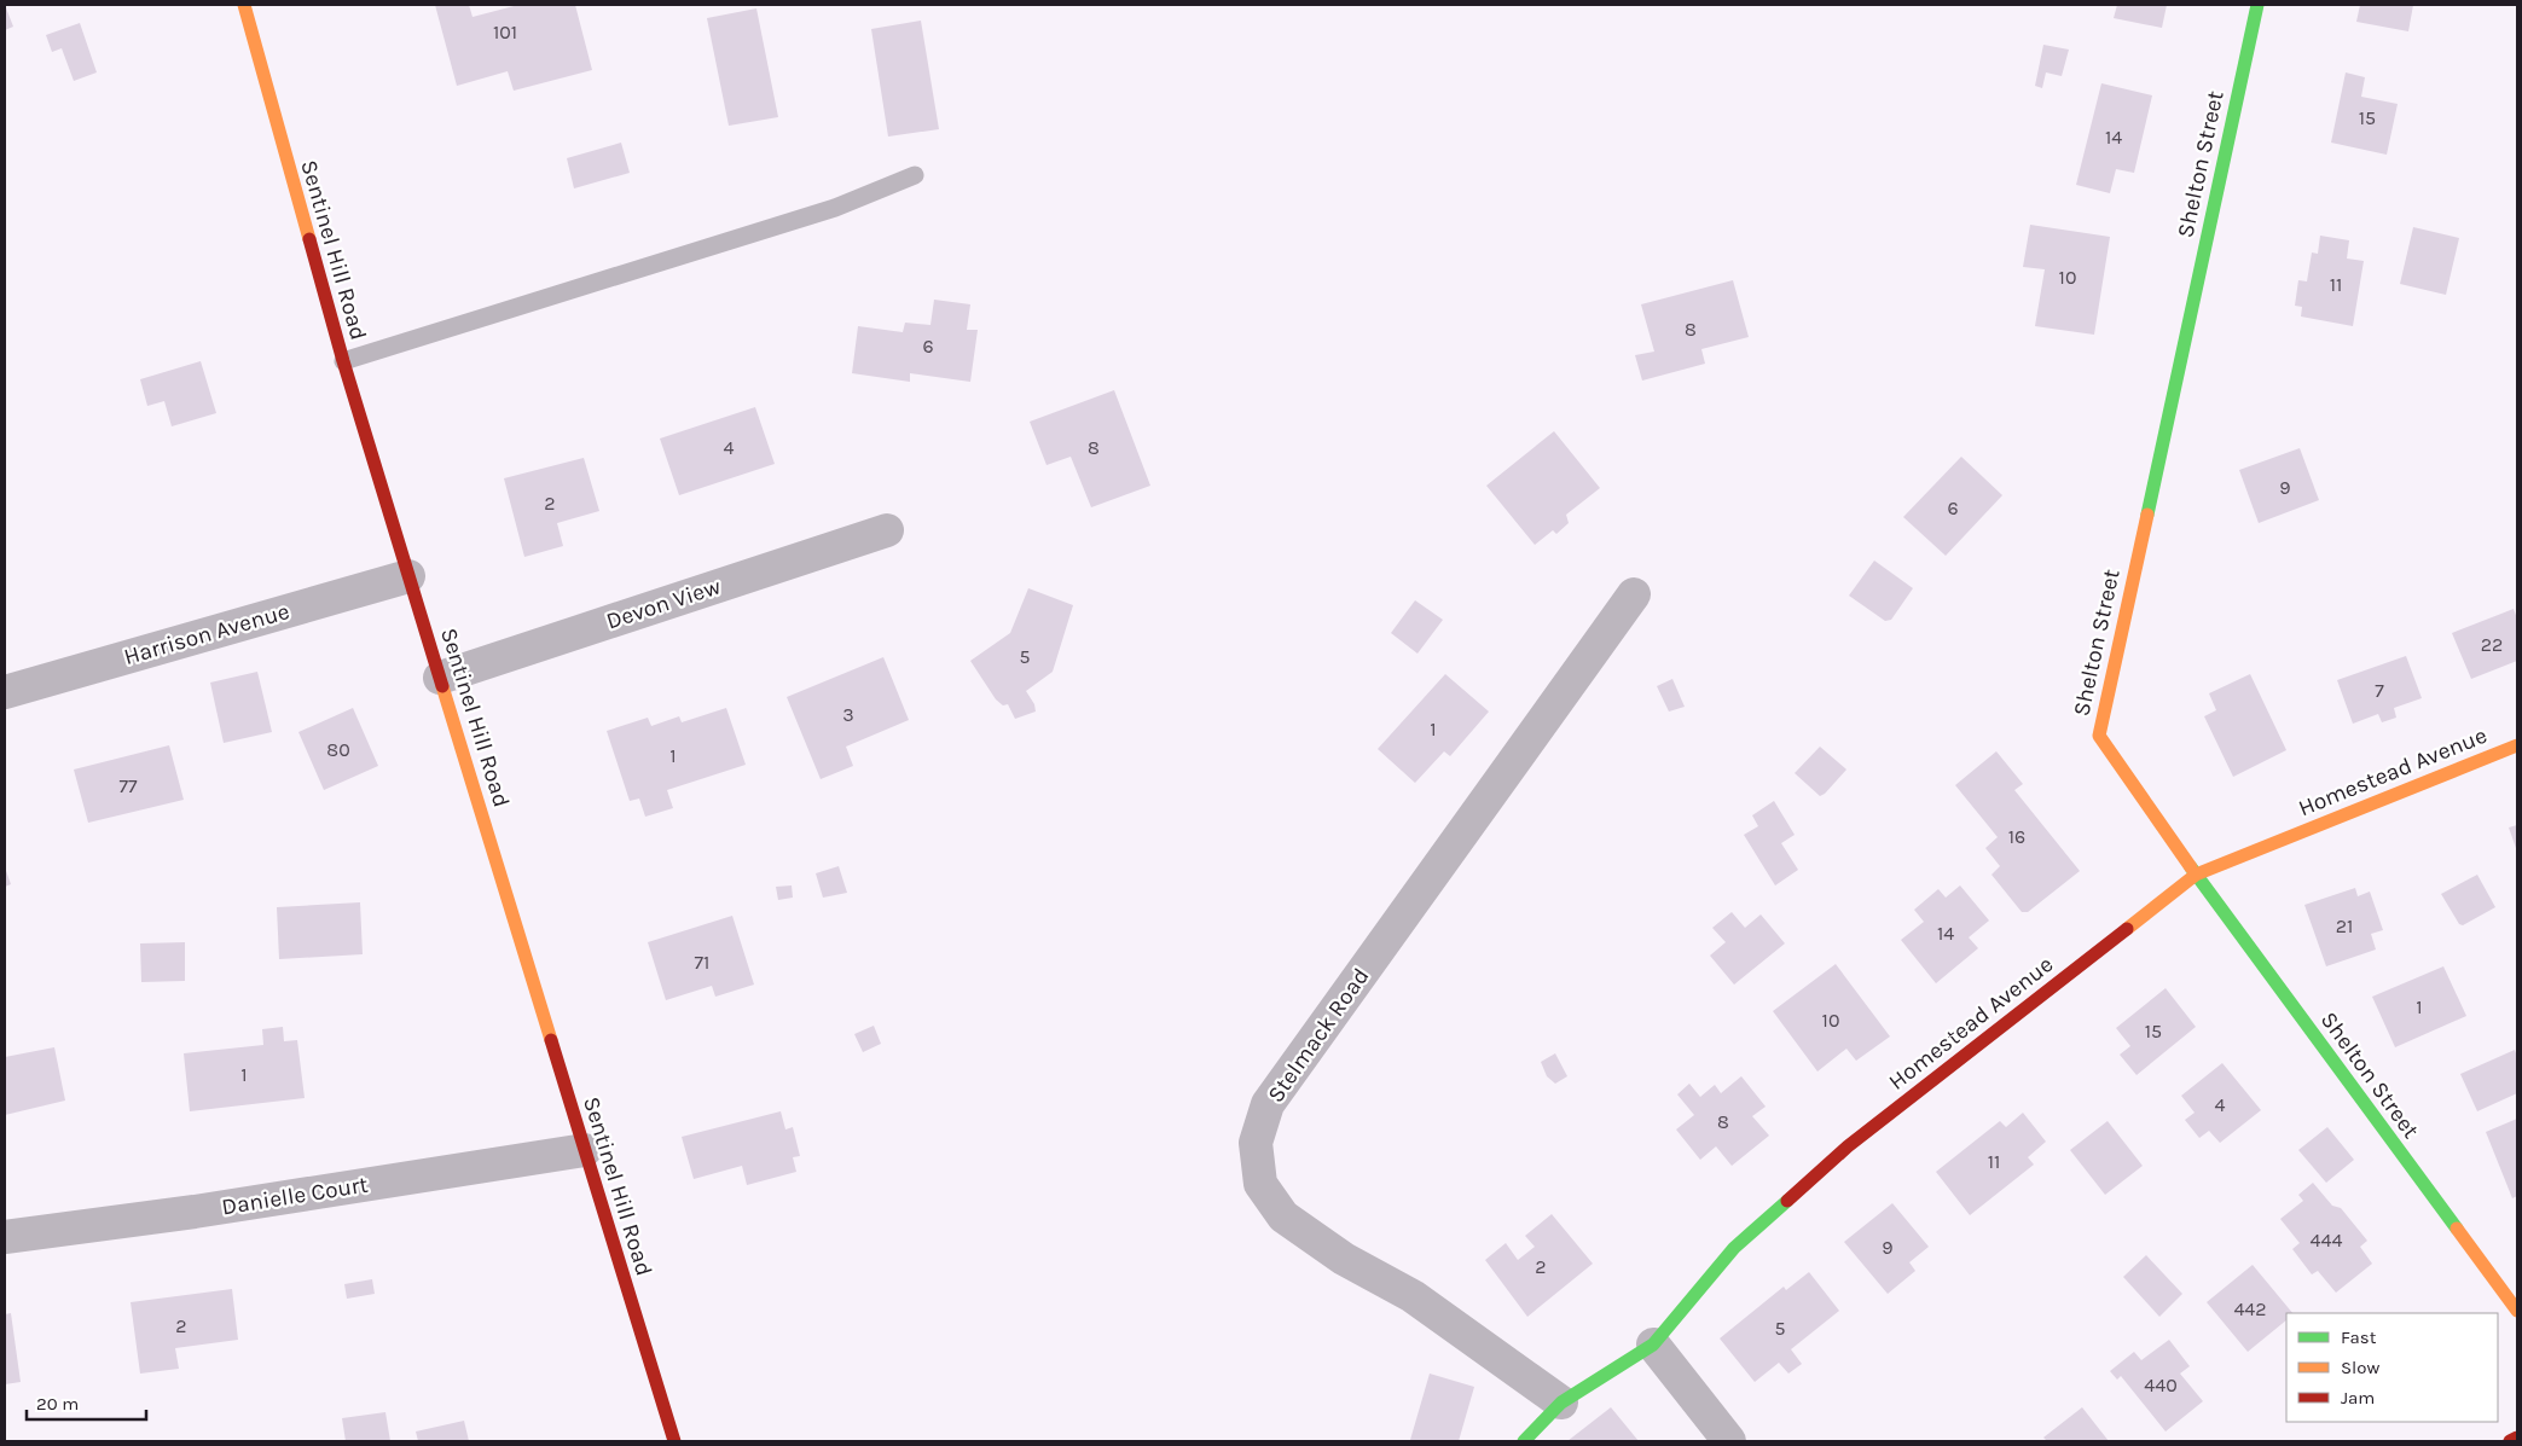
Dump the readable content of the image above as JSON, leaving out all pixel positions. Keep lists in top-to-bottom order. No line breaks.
{"streets":{"main road":["Shelton Street","Sentinel Hill Road","Homestead Avenue"],"street":["Devon View","Harrison Avenue","Stelmack Road","Danielle Court"]},"crossings":[["Shelton Street","Homestead Avenue"],["Sentinel Hill Road","Devon View"],["Sentinel Hill Road","Harrison Avenue"],["Sentinel Hill Road","Danielle Court"],["Homestead Avenue","Stelmack Road"]],"house_numbers":["101","15","14","10","11","8","6","4","8","9","2","6","22","5","7","3","1","80","1","77","16","21","14","71","1","10","15","1","4","8","11","444","9","2","442","2","5","440"],"legend":["Fast","Slow","Jam"],"scale_bar":"20 m"}
